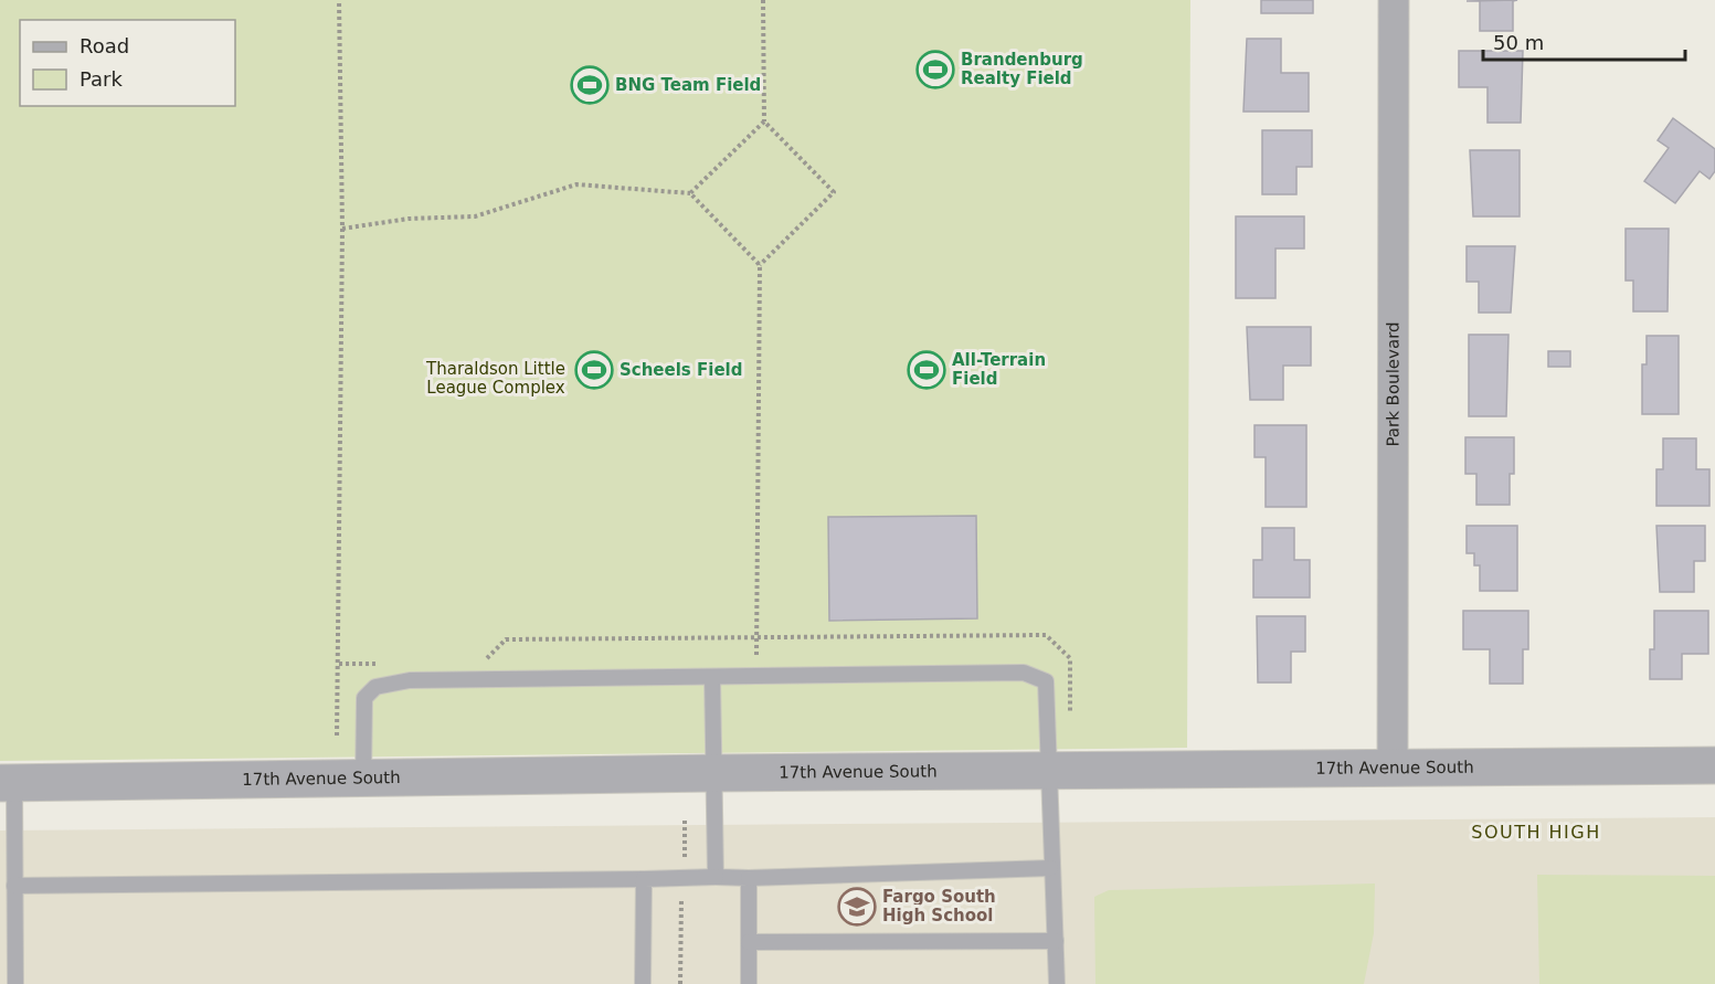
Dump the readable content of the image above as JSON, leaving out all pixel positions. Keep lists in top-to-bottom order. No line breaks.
{"streets":{"street":["Park Boulevard","17th Avenue South"]},"crossings":[["Park Boulevard","17th Avenue South"]],"districts":["SOUTH HIGH"],"parks":["Tharaldson Little League Complex"],"places":{"sports":["Brandenburg Realty Field","BNG Team Field","Scheels Field","All-Terrain Field"],"school or university":["Fargo South High School"]},"legend":["Road","Park"],"scale_bar":"50 m"}
